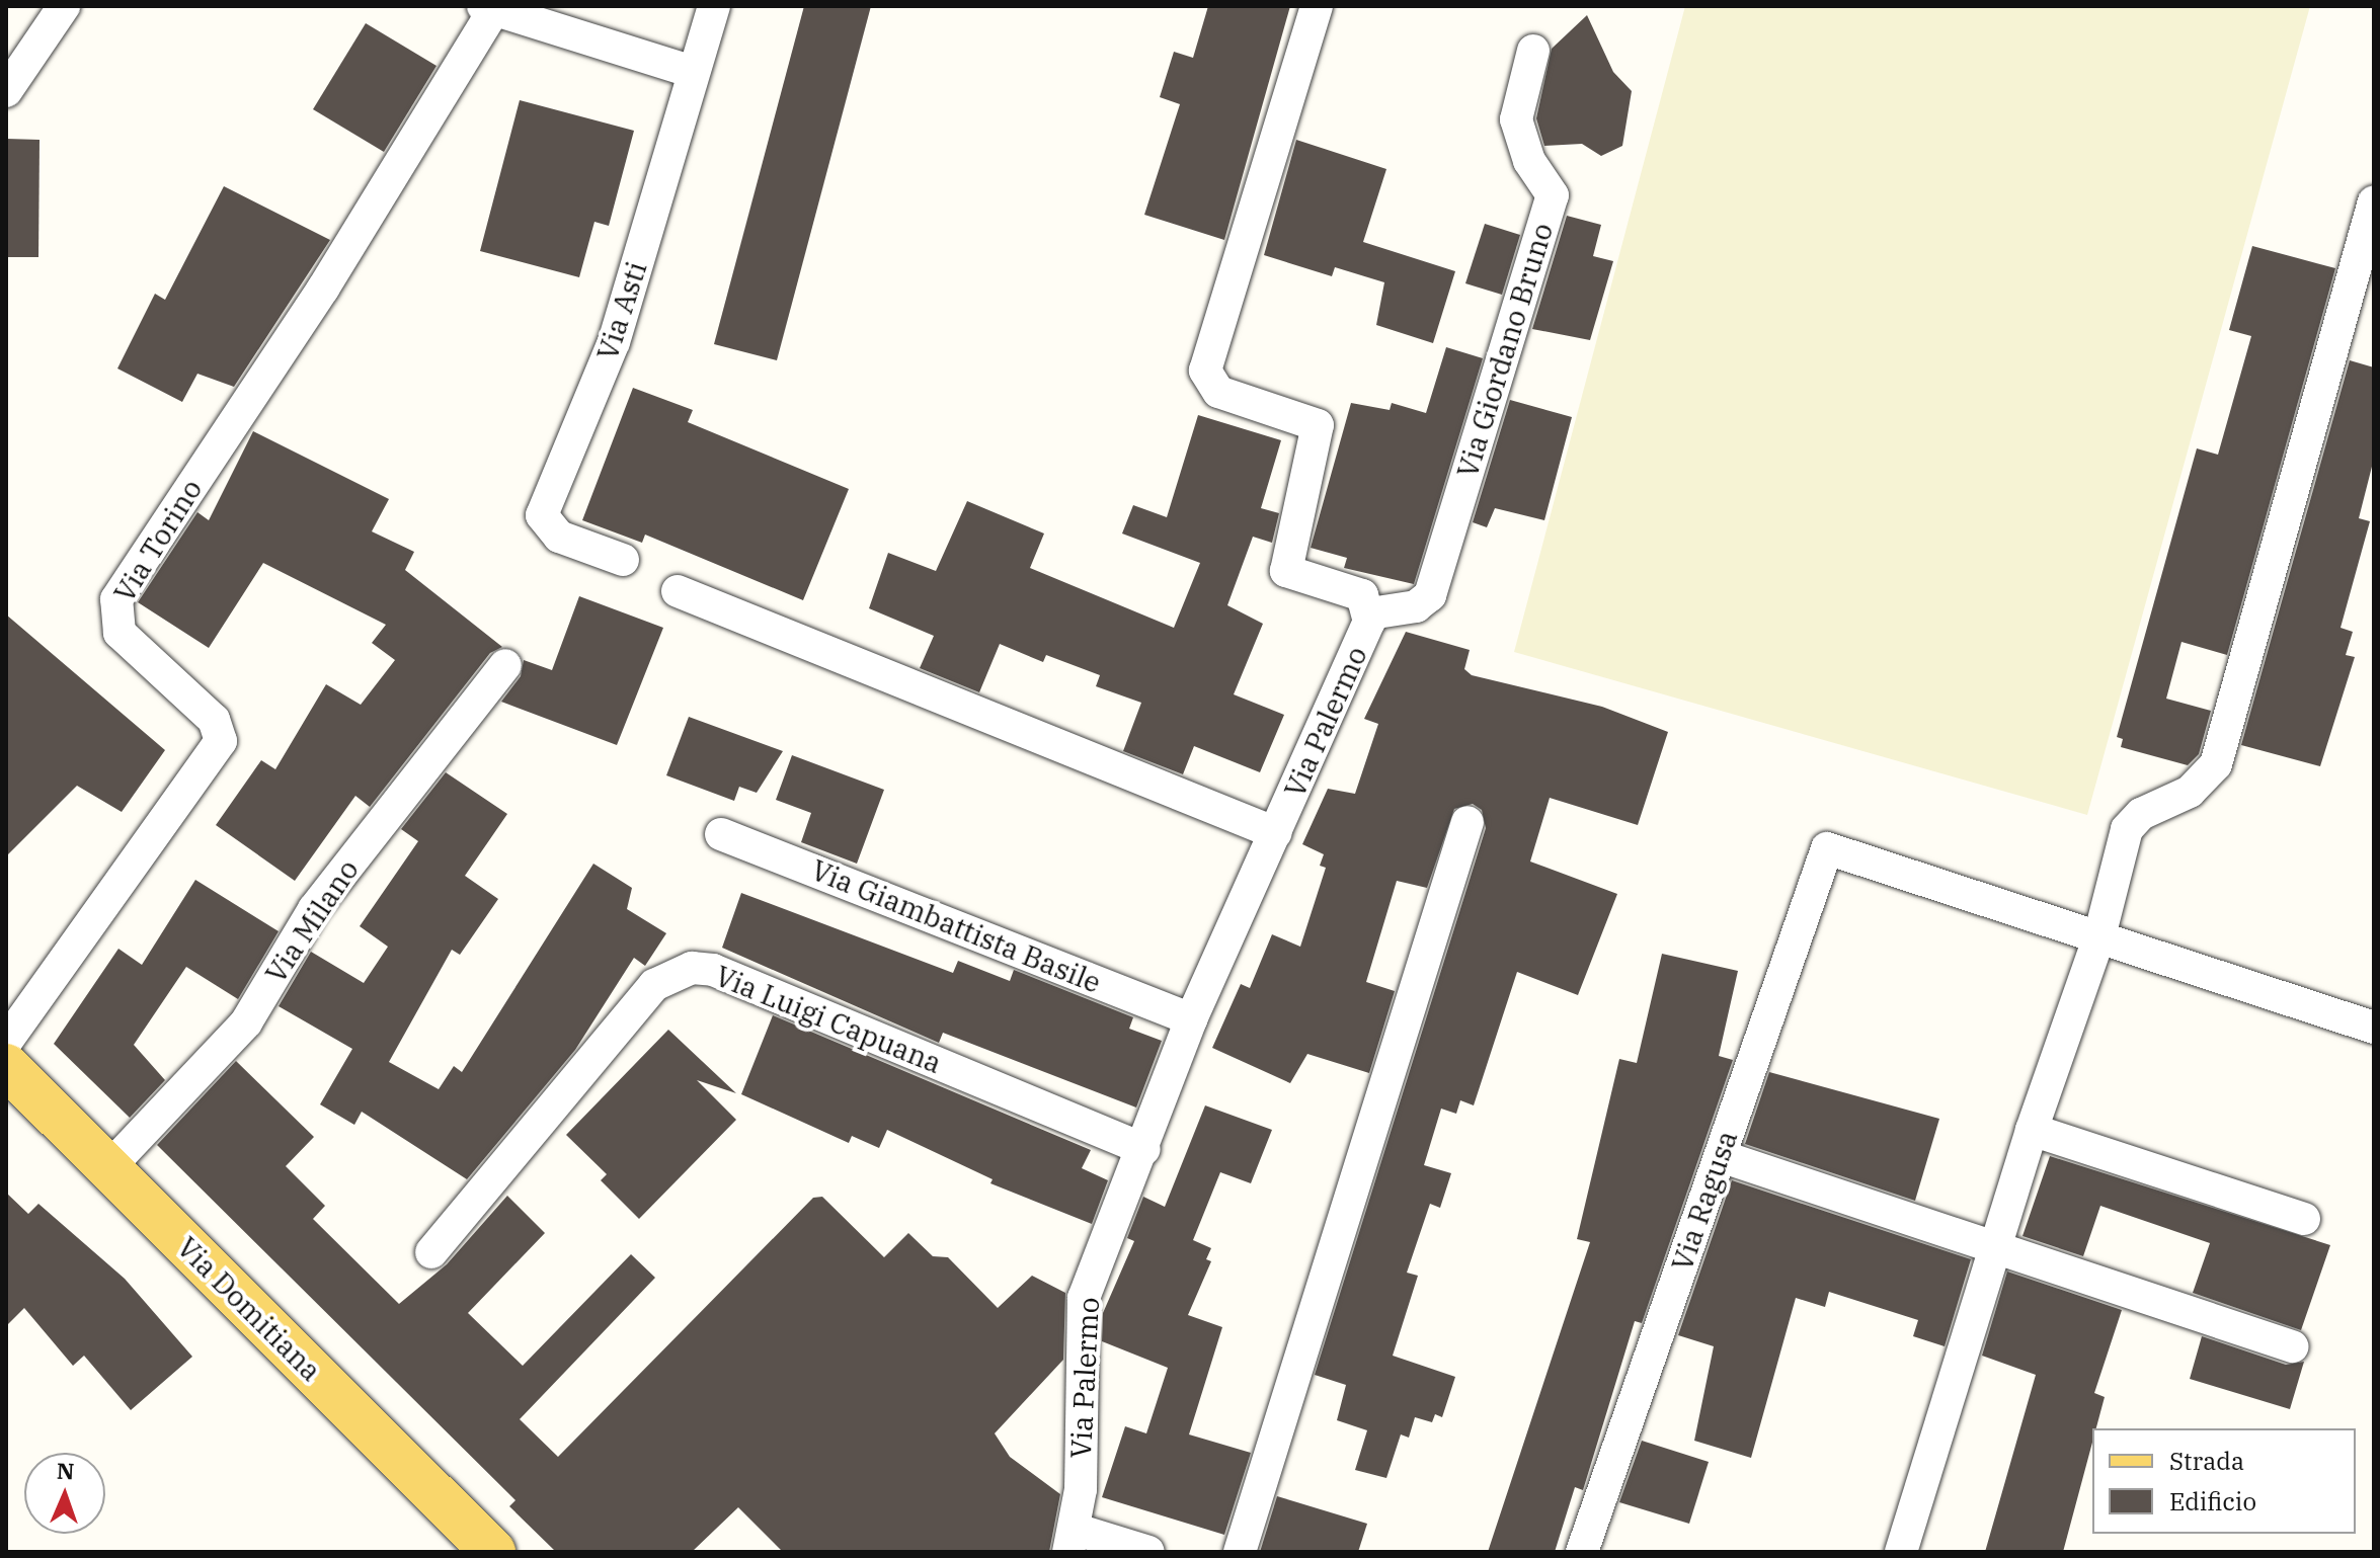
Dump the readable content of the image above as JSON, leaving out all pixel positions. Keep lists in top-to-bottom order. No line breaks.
{"streets":{"main road":["Via Domitiana"],"street":["Via Asti","Via Giordano Bruno","Via Torino","Via Palermo","Via Milano","Via Giambattista Basile","Via Luigi Capuana","Via Ragusa"]},"crossings":[["Via Giordano Bruno","Via Palermo"],["Via Palermo","Via Giambattista Basile"],["Via Palermo","Via Luigi Capuana"],["Via Milano","Via Domitiana"]],"legend":["Strada","Edificio"],"north":"top"}
